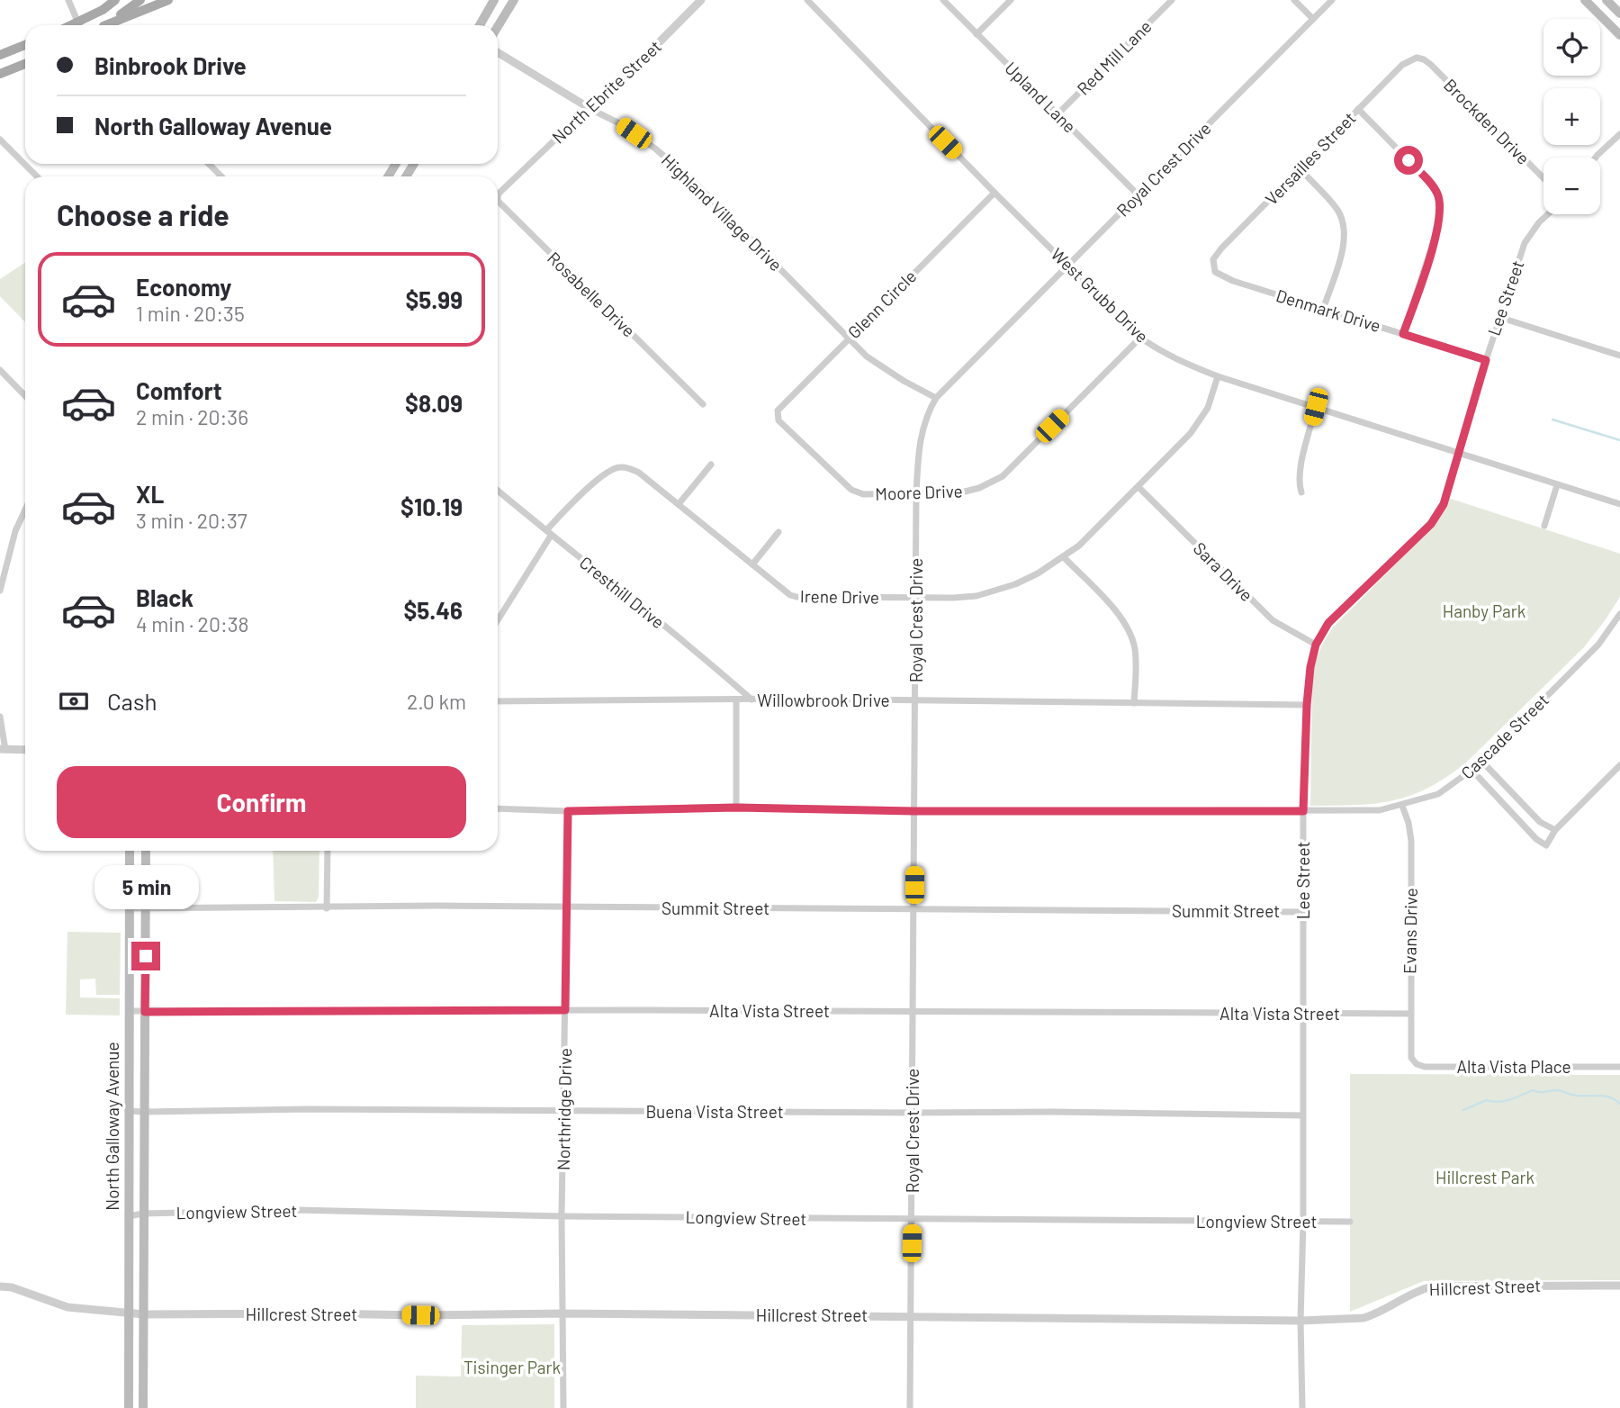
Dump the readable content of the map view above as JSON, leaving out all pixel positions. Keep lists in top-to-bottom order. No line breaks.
{"streets":{"main road":["North Galloway Avenue"],"street":["Red Mill Lane","North Ebrite Street","Upland Lane","Brockden Drive","Versailles Street","Royal Crest Drive","Highland Village Drive","Rosabelle Drive","West Grubb Drive","Lee Street","Glenn Circle","Denmark Drive","Moore Drive","Sara Drive","Cresthill Drive","Irene Drive","Willowbrook Drive","Cascade Street","Summit Street","Evans Drive","Alta Vista Street","Alta Vista Place","Northridge Drive","Buena Vista Street","Longview Street","Hillcrest Street"]},"crossings":[["Red Mill Lane","Upland Lane"],["North Ebrite Street","Highland Village Drive"],["North Ebrite Street","Rosabelle Drive"],["Upland Lane","Royal Crest Drive"],["Brockden Drive","Versailles Street"],["Versailles Street","Denmark Drive"],["Royal Crest Drive","Highland Village Drive"],["Royal Crest Drive","West Grubb Drive"],["Royal Crest Drive","Moore Drive"],["Royal Crest Drive","Irene Drive"],["Royal Crest Drive","Willowbrook Drive"],["Royal Crest Drive","Cascade Street"],["Royal Crest Drive","Summit Street"],["Royal Crest Drive","Alta Vista Street"],["Royal Crest Drive","Buena Vista Street"],["Royal Crest Drive","Longview Street"],["Royal Crest Drive","Hillcrest Street"],["Highland Village Drive","Glenn Circle"],["West Grubb Drive","Lee Street"],["West Grubb Drive","Glenn Circle"],["West Grubb Drive","Moore Drive"],["West Grubb Drive","Irene Drive"],["Lee Street","Denmark Drive"],["Lee Street","Sara Drive"],["Lee Street","Willowbrook Drive"],["Lee Street","Cascade Street"],["Lee Street","Summit Street"],["Lee Street","Alta Vista Street"],["Lee Street","Buena Vista Street"],["Lee Street","Longview Street"],["Lee Street","Hillcrest Street"],["Glenn Circle","Moore Drive"],["Sara Drive","Irene Drive"],["Cresthill Drive","Irene Drive"],["Cresthill Drive","Willowbrook Drive"],["Cascade Street","Evans Drive"],["Cascade Street","Northridge Drive"],["Summit Street","Northridge Drive"],["Summit Street","North Galloway Avenue"],["Evans Drive","Alta Vista Street"],["Evans Drive","Alta Vista Place"],["Alta Vista Street","Northridge Drive"],["Alta Vista Street","North Galloway Avenue"],["Northridge Drive","Buena Vista Street"],["Northridge Drive","Longview Street"],["Northridge Drive","Hillcrest Street"],["Buena Vista Street","North Galloway Avenue"],["North Galloway Avenue","Longview Street"],["North Galloway Avenue","Hillcrest Street"]],"parks":["Hanby Park","Hillcrest Park","Tisinger Park"],"page":{"map_buttons":["+","−"],"banner":["Binbrook Drive","North Galloway Avenue"],"heading":"Choose a ride","list":[{"name":"Economy","note":"1 min · 20:35","value":"$5.99"},{"name":"Comfort","note":"2 min · 20:36","value":"$8.09"},{"name":"XL","note":"3 min · 20:37","value":"$10.19"},{"name":"Black","note":"4 min · 20:38","value":"$5.46"}],"pay":["Cash","2.0 km"],"buttons":"Confirm","bubble":"5 min"}}
